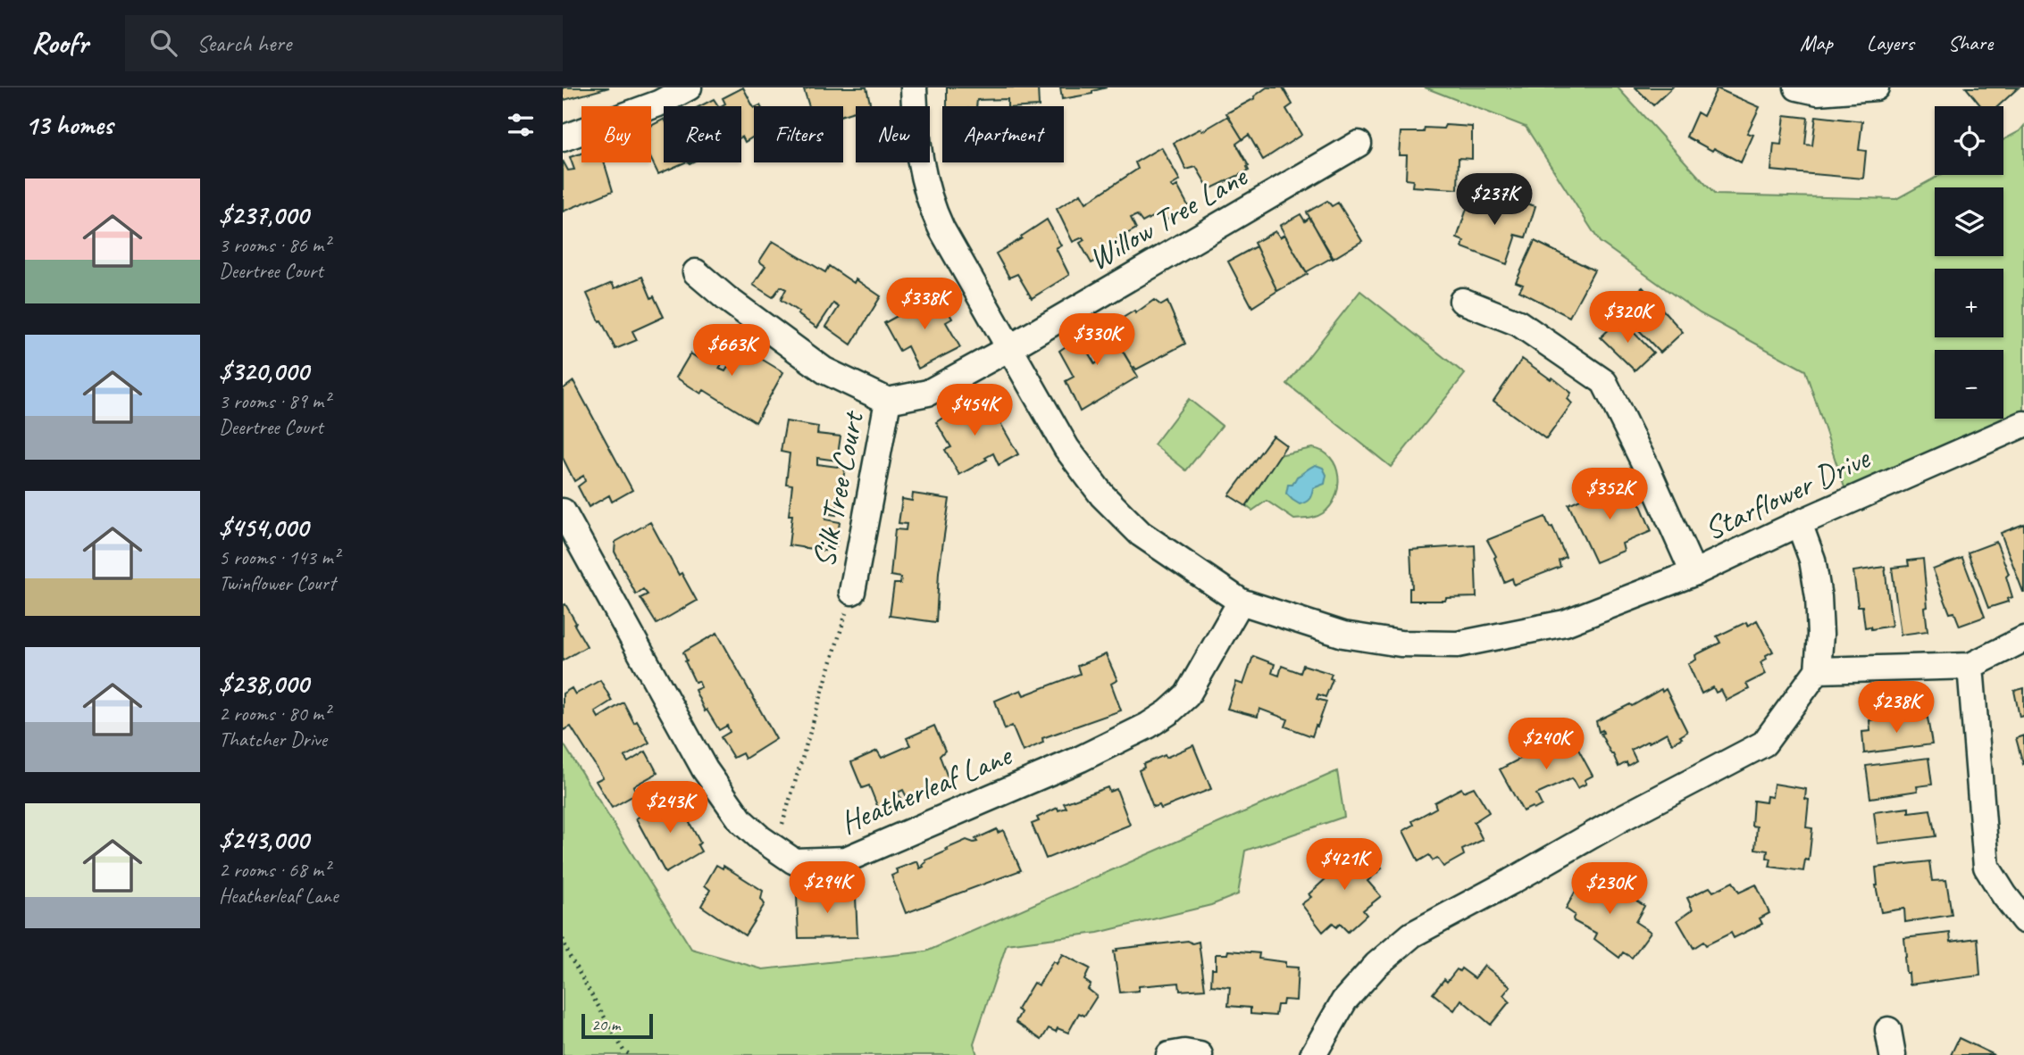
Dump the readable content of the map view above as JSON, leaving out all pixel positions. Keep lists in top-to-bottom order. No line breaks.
{"streets":{"street":["Willow Tree Lane","Silk Tree Court","Starflower Drive","Heatherleaf Lane"]},"crossings":[["Willow Tree Lane","Silk Tree Court"],["Willow Tree Lane","Starflower Drive"],["Starflower Drive","Heatherleaf Lane"]],"scale_bar":"20 m","page":{"header":"Roofr","search":"Search here","nav":["Map","Layers","Share"],"heading":"13 homes","map_buttons":["+","−"],"chip":["Buy","Rent","Filters","New","Apartment"],"list":[{"name":"$237,000","note":"3 rooms · 86 m² · Deertree Court"},{"name":"$320,000","note":"3 rooms · 89 m² · Deertree Court"},{"name":"$454,000","note":"5 rooms · 143 m² · Twinflower Court"},{"name":"$238,000","note":"2 rooms · 80 m² · Thatcher Drive"},{"name":"$243,000","note":"2 rooms · 68 m² · Heatherleaf Lane"}],"price":["$237K","$338K","$320K","$330K","$663K","$454K","$352K","$238K","$240K","$243K","$421K","$294K","$230K"],"scale":"20 m"}}
